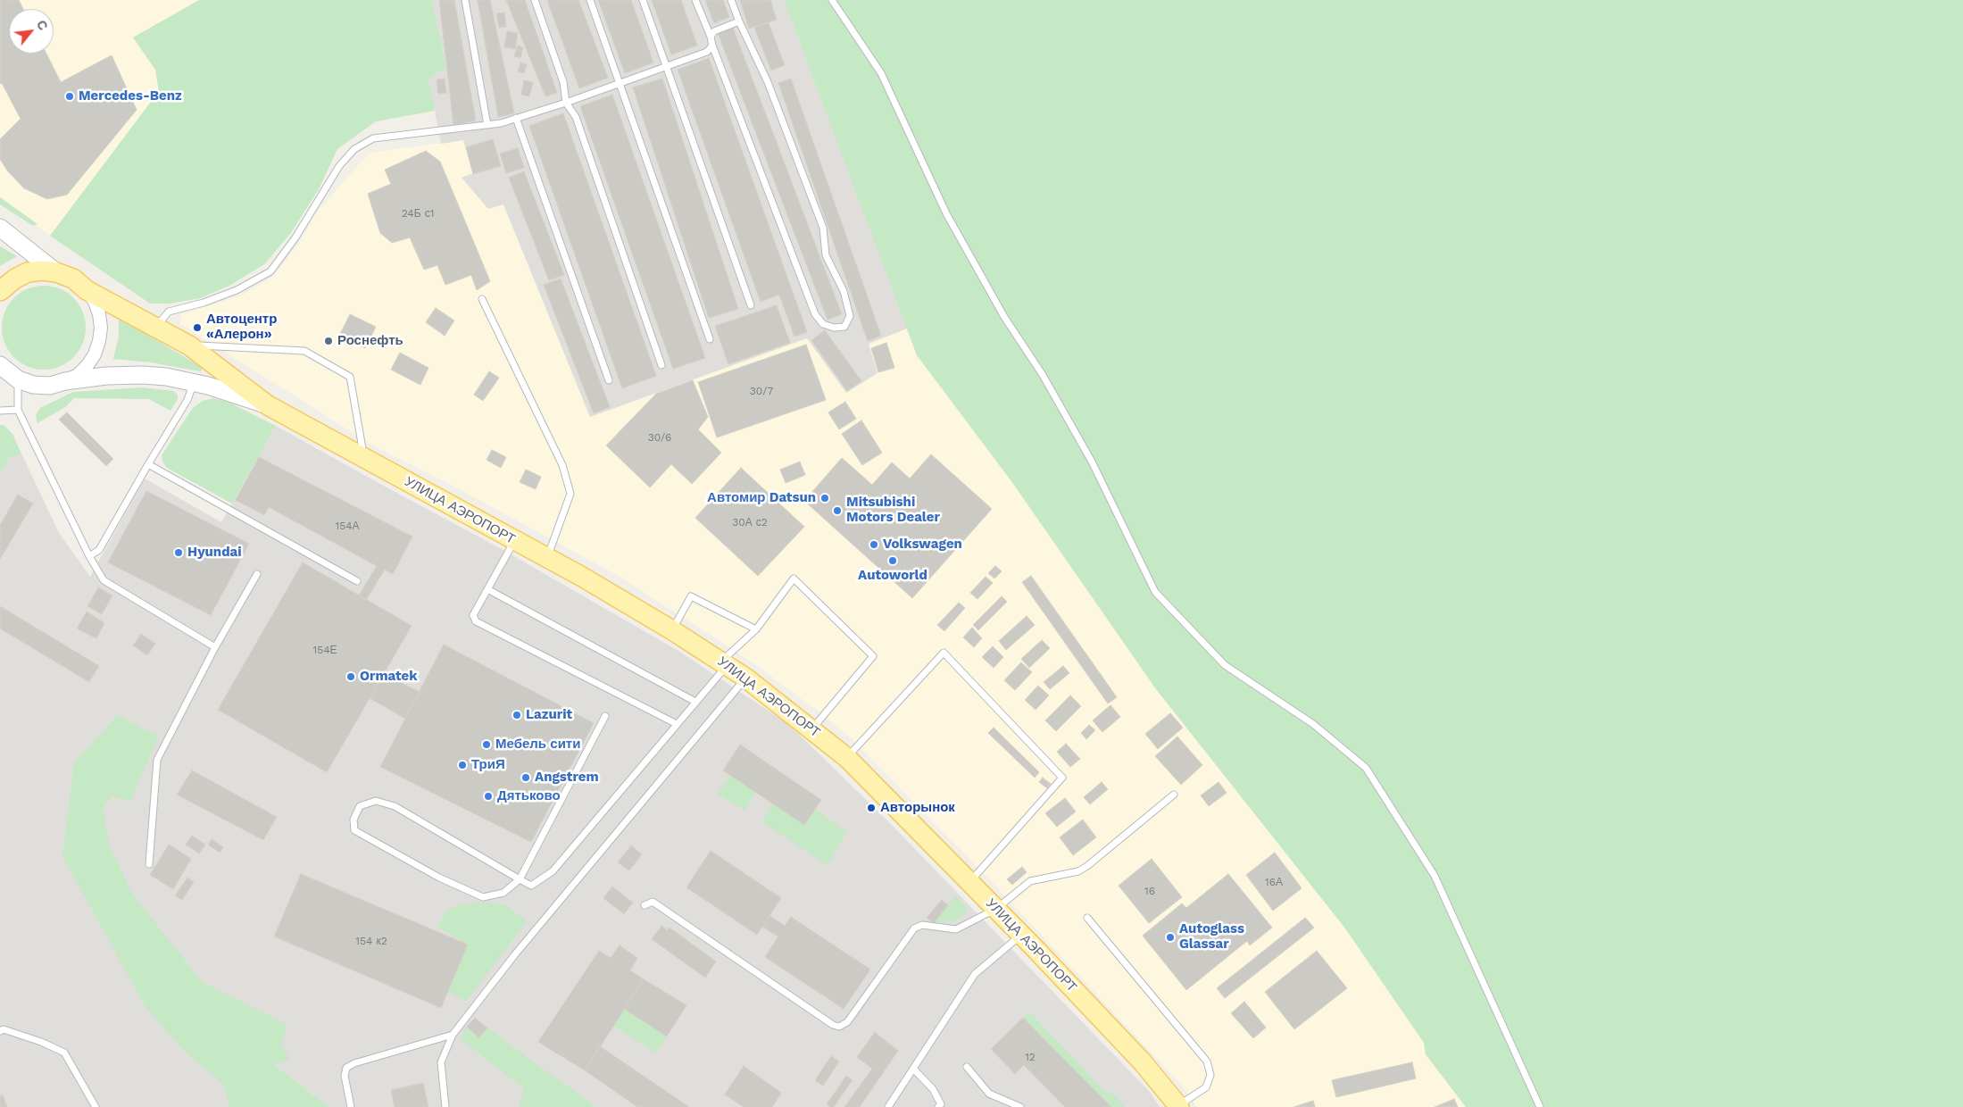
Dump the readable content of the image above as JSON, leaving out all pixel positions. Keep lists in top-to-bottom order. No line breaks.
{"streets":{"main road":["УЛИЦА АЭРОПОРТ"]},"places":["Mercedes-Benz","Автоцентр «Алерон»","Роснефть","Автомир Datsun","Mitsubishi Motors Dealer","Volkswagen","Hyundai","Autoworld","Ormatek","Lazurit","Мебель сити","ТриЯ","Angstrem","Дятьково","Авторынок","Autoglass Glassar"],"house_numbers":["24Б с1","30/7","30/6","30А с2","154А","154Е","16А","16","154 к2","12"],"north":"top right"}
